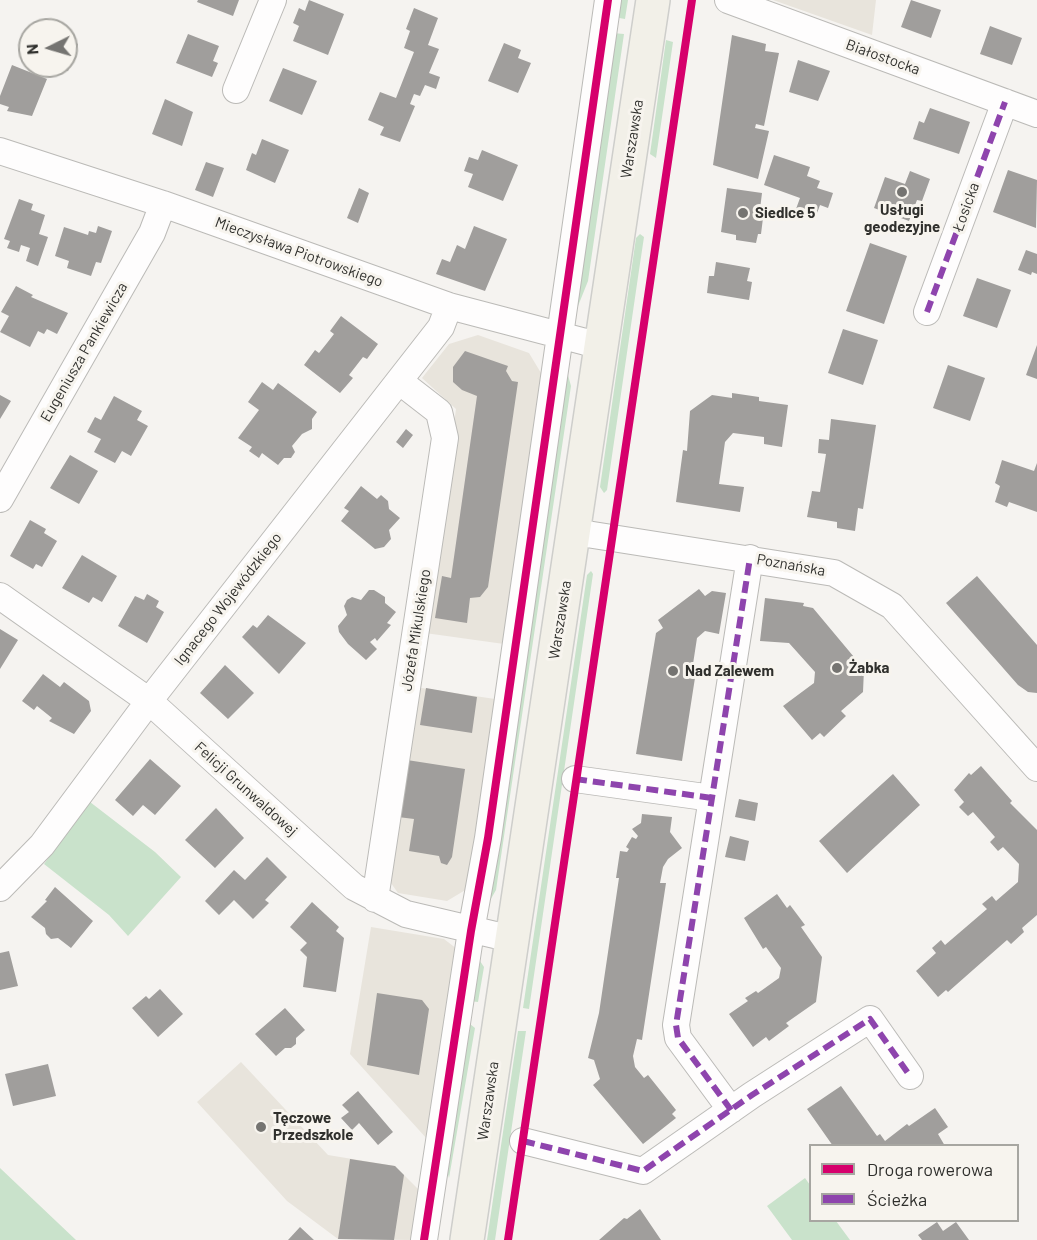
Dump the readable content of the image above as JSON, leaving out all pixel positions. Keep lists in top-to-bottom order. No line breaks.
{"streets":{"main road":["Warszawska"],"street":["Białostocka","Łosicka","Mieczysława Piotrowskiego","Eugeniusza Pankiewicza","Poznańska","Ignacego Wojewódzkiego","Józefa Mikulskiego","Felicji Grunwaldowej"]},"crossings":[["Białostocka","Łosicka"],["Warszawska","Mieczysława Piotrowskiego"],["Warszawska","Poznańska"],["Warszawska","Felicji Grunwaldowej"],["Mieczysława Piotrowskiego","Eugeniusza Pankiewicza"],["Mieczysława Piotrowskiego","Ignacego Wojewódzkiego"],["Ignacego Wojewódzkiego","Józefa Mikulskiego"],["Ignacego Wojewódzkiego","Felicji Grunwaldowej"],["Józefa Mikulskiego","Felicji Grunwaldowej"]],"places":["Usługi geodezyjne","Siedlce 5","Żabka","Nad Zalewem","Tęczowe Przedszkole"],"legend":["Droga rowerowa","Ścieżka"],"north":"left"}
